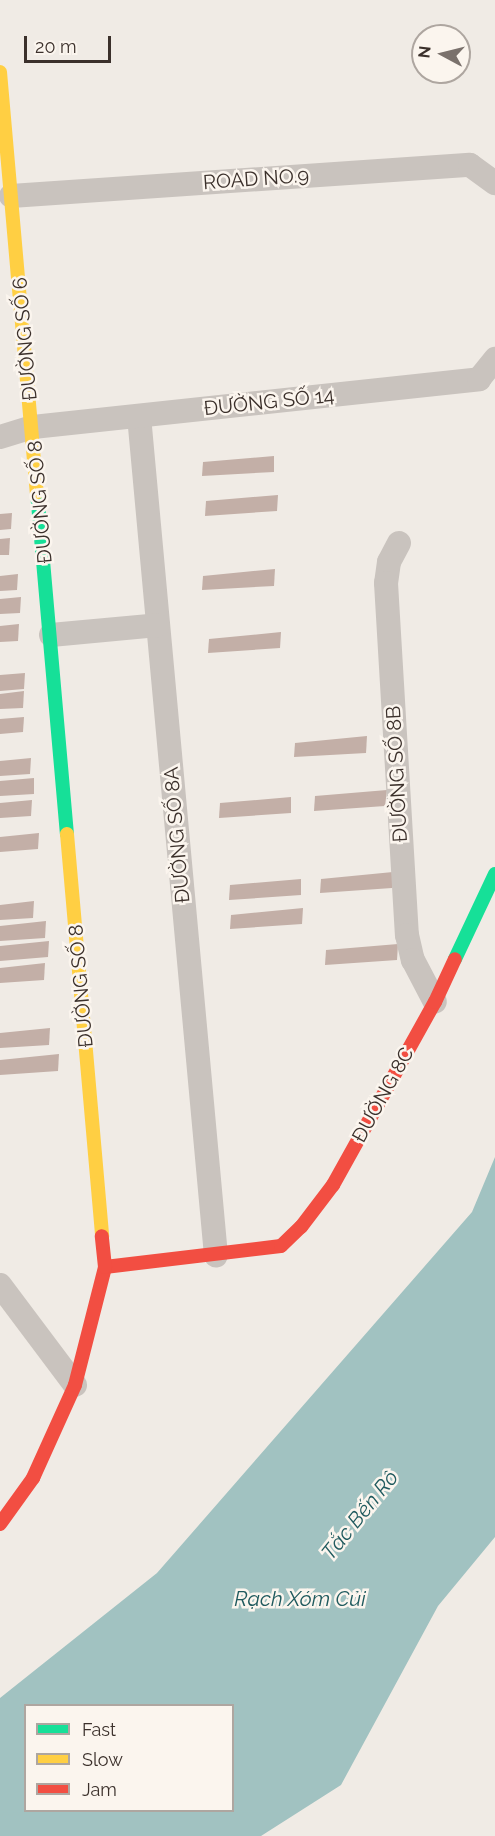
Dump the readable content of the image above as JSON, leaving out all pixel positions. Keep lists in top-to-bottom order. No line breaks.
{"streets":{"street":["ROAD NO.9","ĐƯỜNG SỐ 6","ĐƯỜNG SỐ 14","ĐƯỜNG SỐ 8","ĐƯỜNG SỐ 8B","ĐƯỜNG SỐ 8A","ĐƯỜNG 8C"]},"crossings":[["ROAD NO.9","ĐƯỜNG SỐ 6"],["ĐƯỜNG SỐ 6","ĐƯỜNG SỐ 14"],["ĐƯỜNG SỐ 6","ĐƯỜNG SỐ 8"],["ĐƯỜNG SỐ 14","ĐƯỜNG SỐ 8"],["ĐƯỜNG SỐ 14","ĐƯỜNG SỐ 8A"],["ĐƯỜNG SỐ 8","ĐƯỜNG 8C"],["ĐƯỜNG SỐ 8B","ĐƯỜNG 8C"],["ĐƯỜNG SỐ 8A","ĐƯỜNG 8C"]],"water":["Tắc Bến Rô","Rạch Xóm Củi"],"legend":["Fast","Slow","Jam"],"scale_bar":"20 m","north":"left"}
